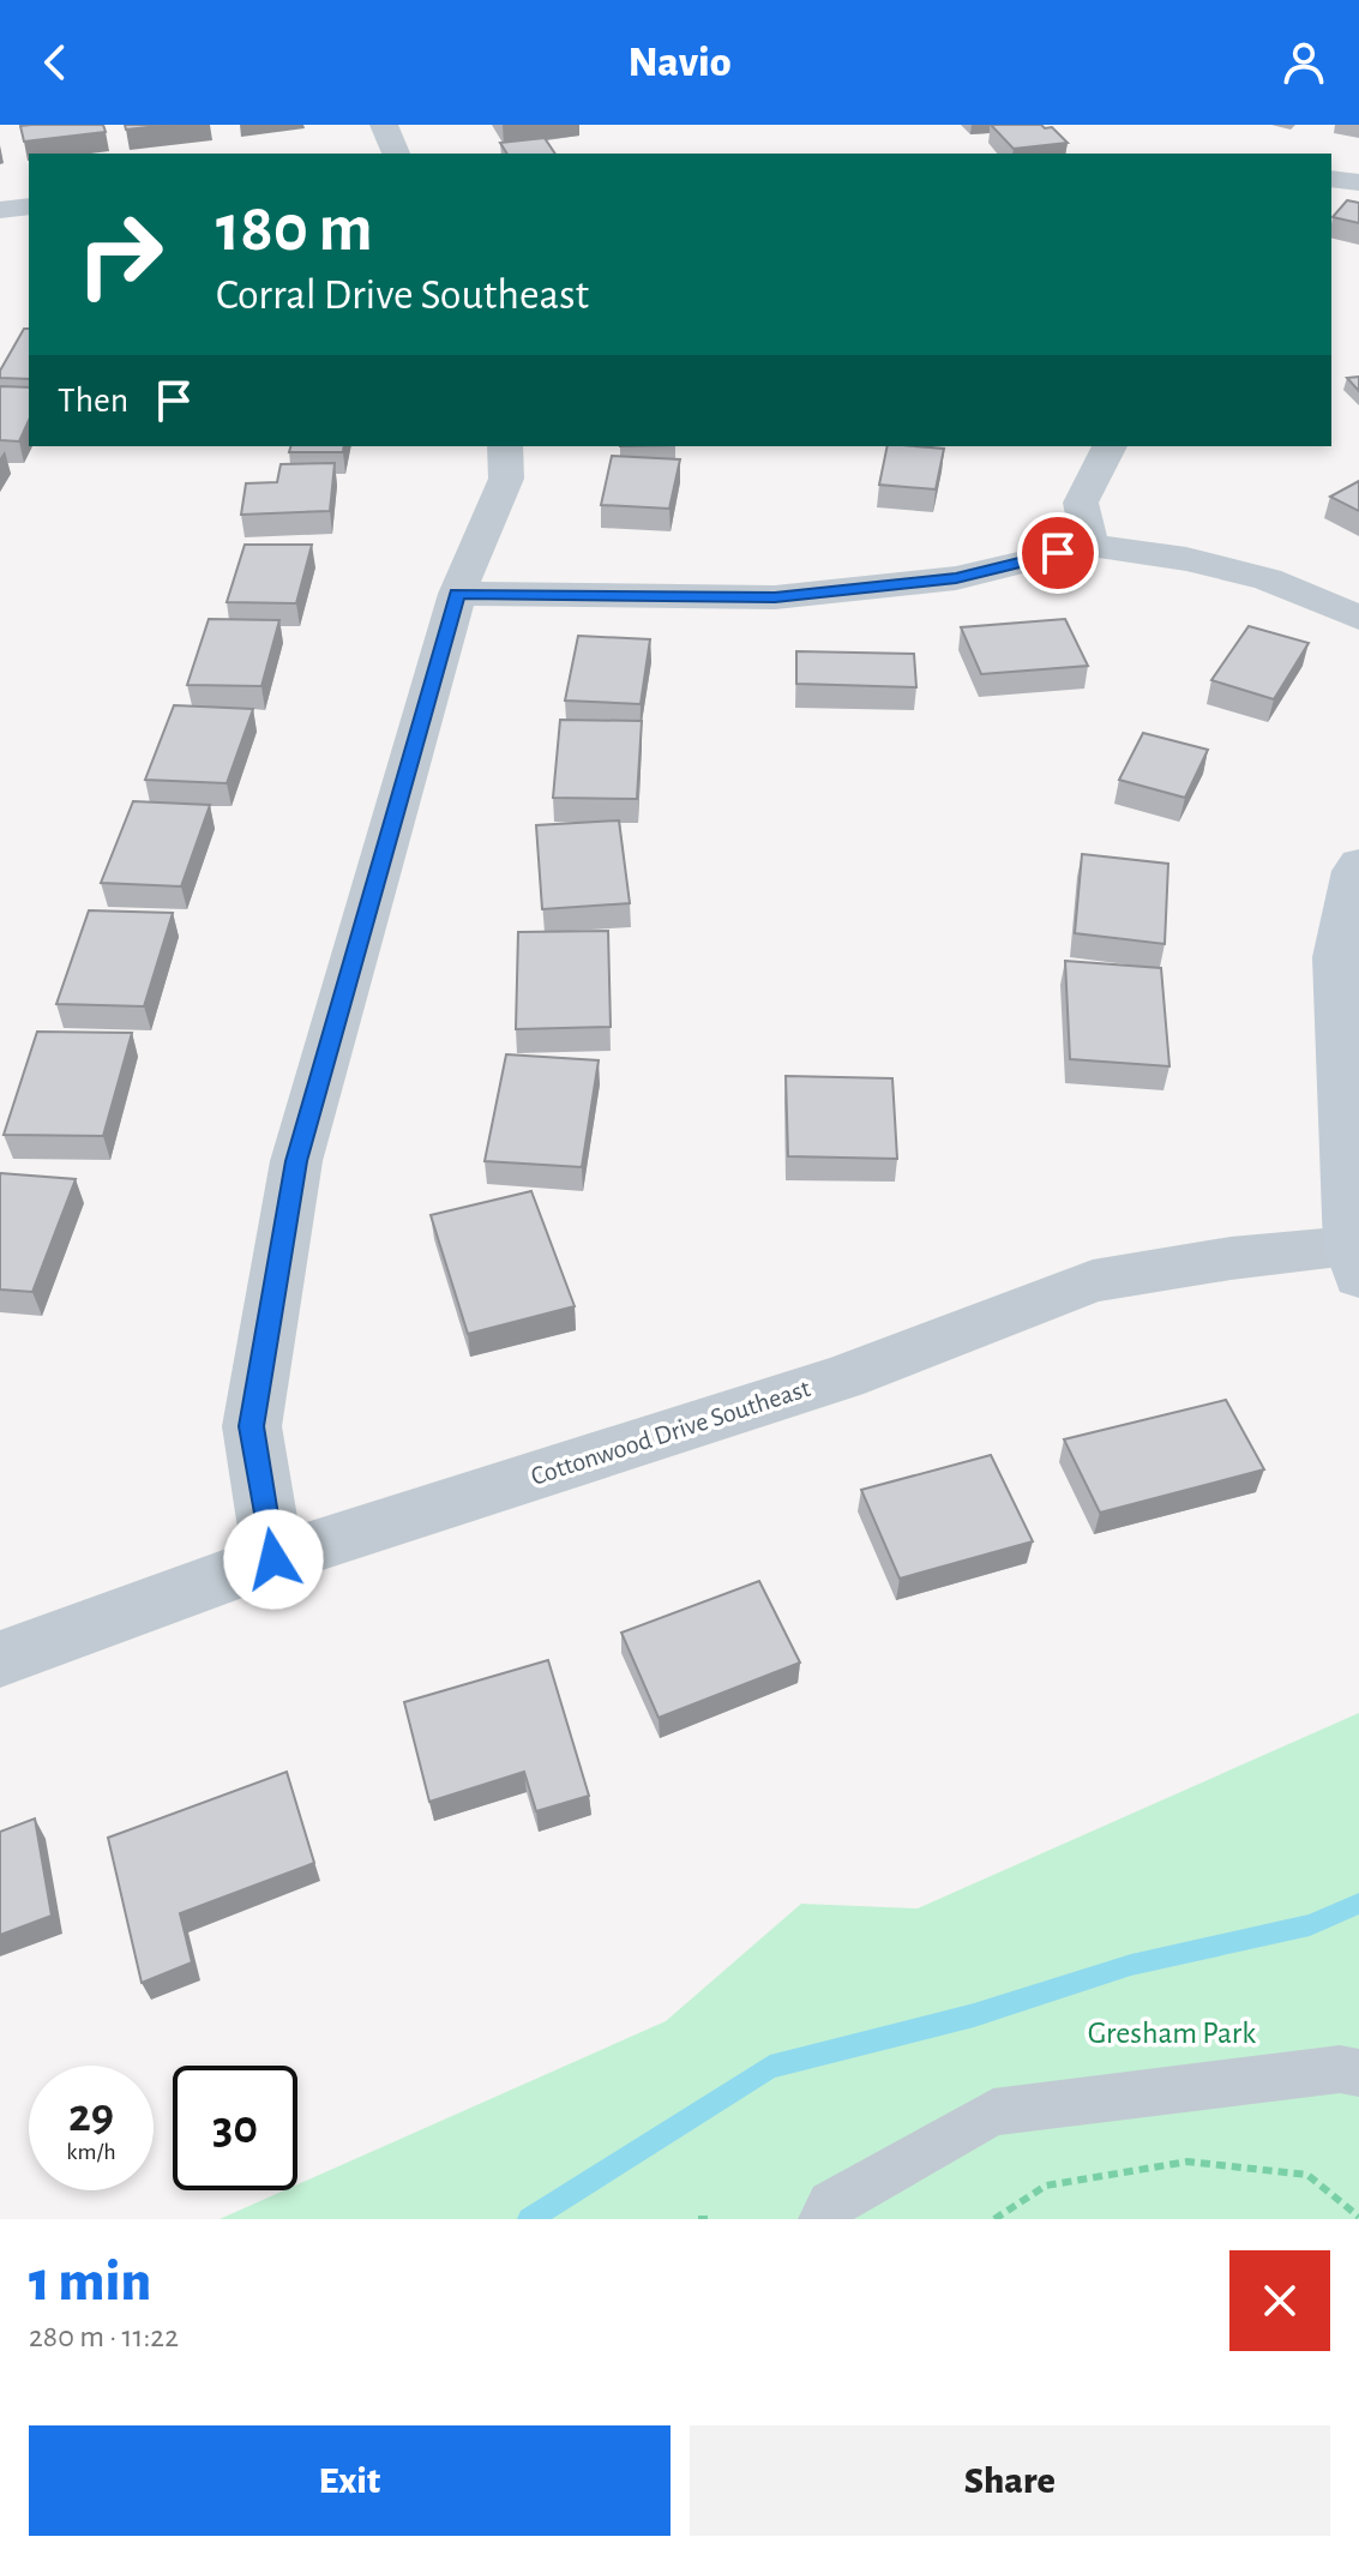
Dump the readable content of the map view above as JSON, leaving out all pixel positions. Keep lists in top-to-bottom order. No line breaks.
{"streets":{"street":["Cottonwood Drive Southeast"]},"parks":["Gresham Park"],"page":{"header":"Navio","turn":["180 m","Corral Drive Southeast"],"then":"Then","speed":"29 km/h","limit":"30","heading":["1 min","280 m · 11:22"],"buttons":["Exit","Share"]}}
